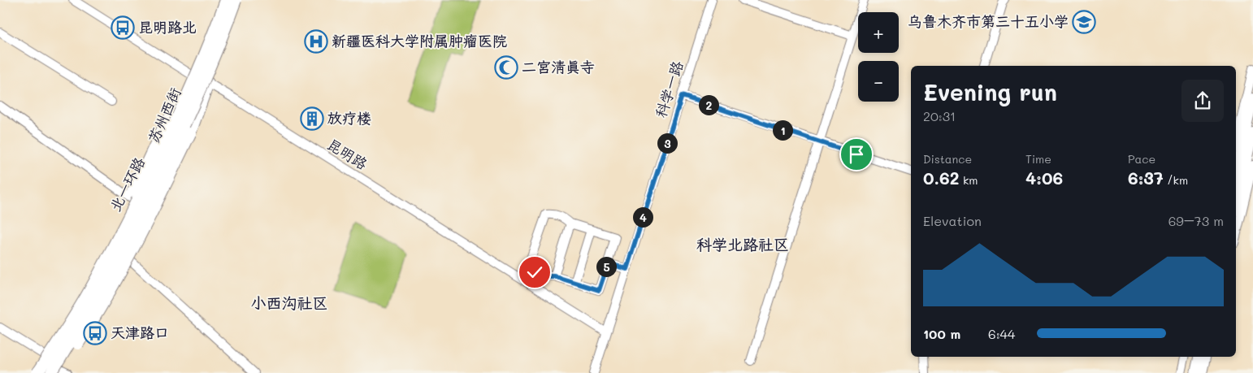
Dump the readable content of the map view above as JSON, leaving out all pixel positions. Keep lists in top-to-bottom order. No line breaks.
{"streets":{"highway":["北一环路"],"main road":["苏州西街"],"street":["科学一路","昆明路"]},"crossings":[["科学一路","昆明路"],["苏州西街","昆明路"],["苏州西街","北一环路"]],"districts":["科学北路社区","小西沟社区"],"places":{"school or university":["乌鲁木齐市第三十五小学"],"bus stop":["昆明路北","天津路口"],"hospital":["新疆医科大学附属肿瘤医院"],"mosque":["二宫清真寺"],"building":["放疗楼"]},"page":{"map_buttons":["+","−"],"heading":["Evening run","20:31"],"pins":["2","1","3","4","5"],"stats":[["Distance","0.62 km"],["Time","4:06"],["Pace","6:37 /km"]],"chart":["Elevation","69–73 m"],"list":[{"name":"100 m","note":"6:44"}]}}
